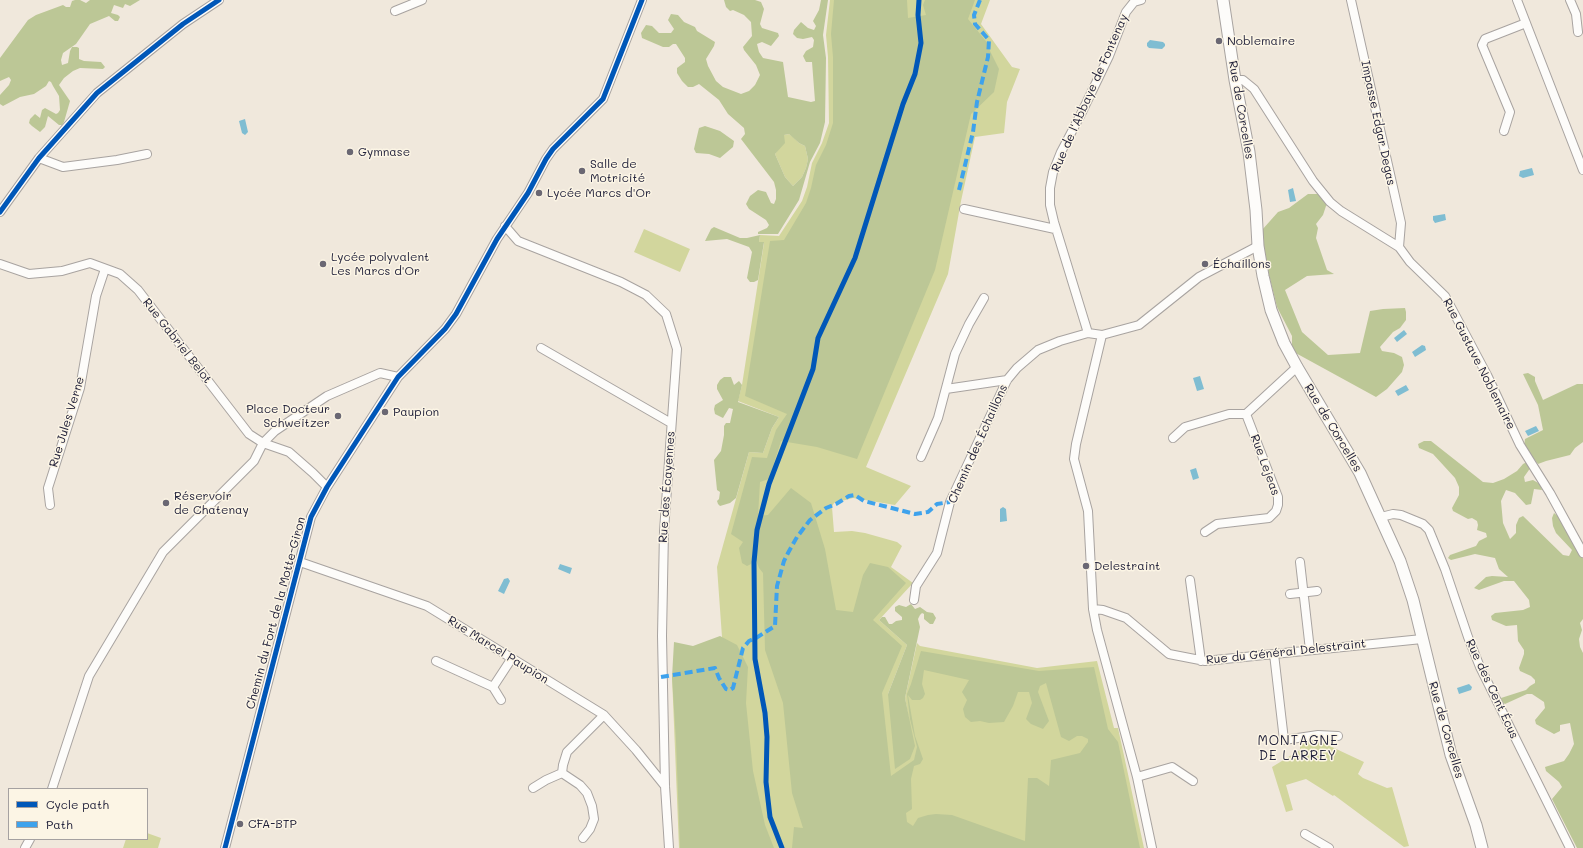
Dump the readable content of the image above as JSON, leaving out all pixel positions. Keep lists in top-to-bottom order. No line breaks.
{"streets":{"main road":["Rue de Corcelles"],"street":["Rue de l'Abbaye de Fontenay","Impasse Edgar Degas","Rue Gabriel Belot","Rue Gustave Noblemaire","Rue Jules Verne","Chemin des Échaillons","Rue Lejeas","Rue des Écayennes","Chemin du Fort de la Motte-Giron","Rue Marcel Paupion","Rue du Général Delestraint","Rue des Cent Écus"]},"crossings":[["Rue de l'Abbaye de Fontenay","Chemin des Échaillons"],["Rue de Corcelles","Rue Gustave Noblemaire"],["Rue de Corcelles","Chemin des Échaillons"],["Rue de Corcelles","Rue du Général Delestraint"],["Rue de Corcelles","Rue des Cent Écus"],["Impasse Edgar Degas","Rue Gustave Noblemaire"],["Rue Gabriel Belot","Rue Jules Verne"],["Rue Gabriel Belot","Chemin du Fort de la Motte-Giron"],["Rue des Écayennes","Chemin du Fort de la Motte-Giron"],["Rue des Écayennes","Rue Marcel Paupion"],["Chemin du Fort de la Motte-Giron","Rue Marcel Paupion"]],"districts":["MONTAGNE DE LARREY"],"places":["Noblemaire","Gymnase","Salle de Motricité","Lycée Marcs d'Or","Lycée polyvalent Les Marcs d'Or","Échaillons","Paupion","Place Docteur Schweitzer","Réservoir de Chatenay","Delestraint","CFA-BTP"],"legend":["Cycle path","Path"]}
